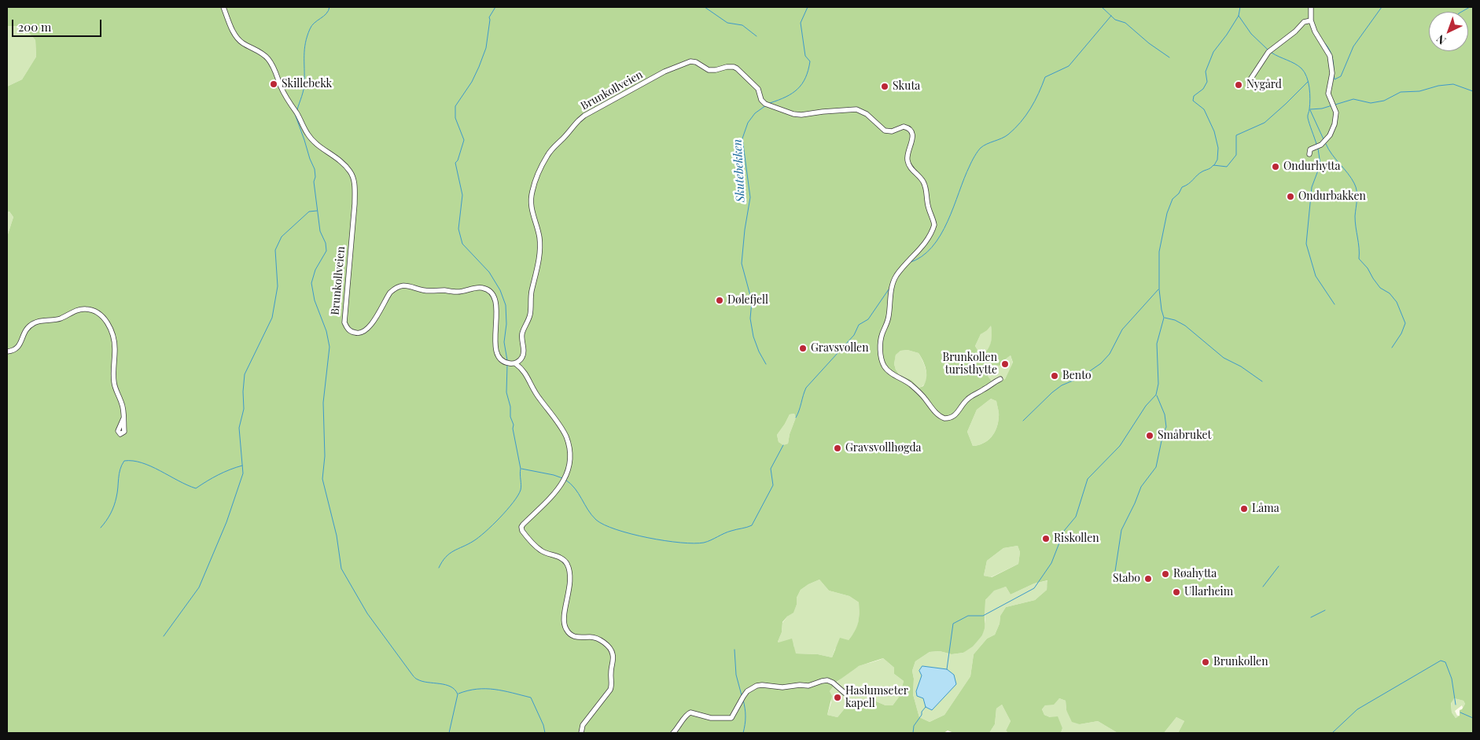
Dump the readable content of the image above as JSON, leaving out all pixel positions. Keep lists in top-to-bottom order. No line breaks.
{"streets":{"street":["Brunkollveien"]},"water":["Skutebekken"],"places":["Skillebekk","Nygård","Skuta","Ondurhytta","Ondurbakken","Dølefjell","Gravsvollen","Brunkollen turisthytte","Bento","Småbruket","Gravsvollhøgda","Låma","Riskollen","Røahytta","Stabo","Ullarheim","Brunkollen","Haslumseter kapell"],"scale_bar":"200 m","north":"bottom left"}
